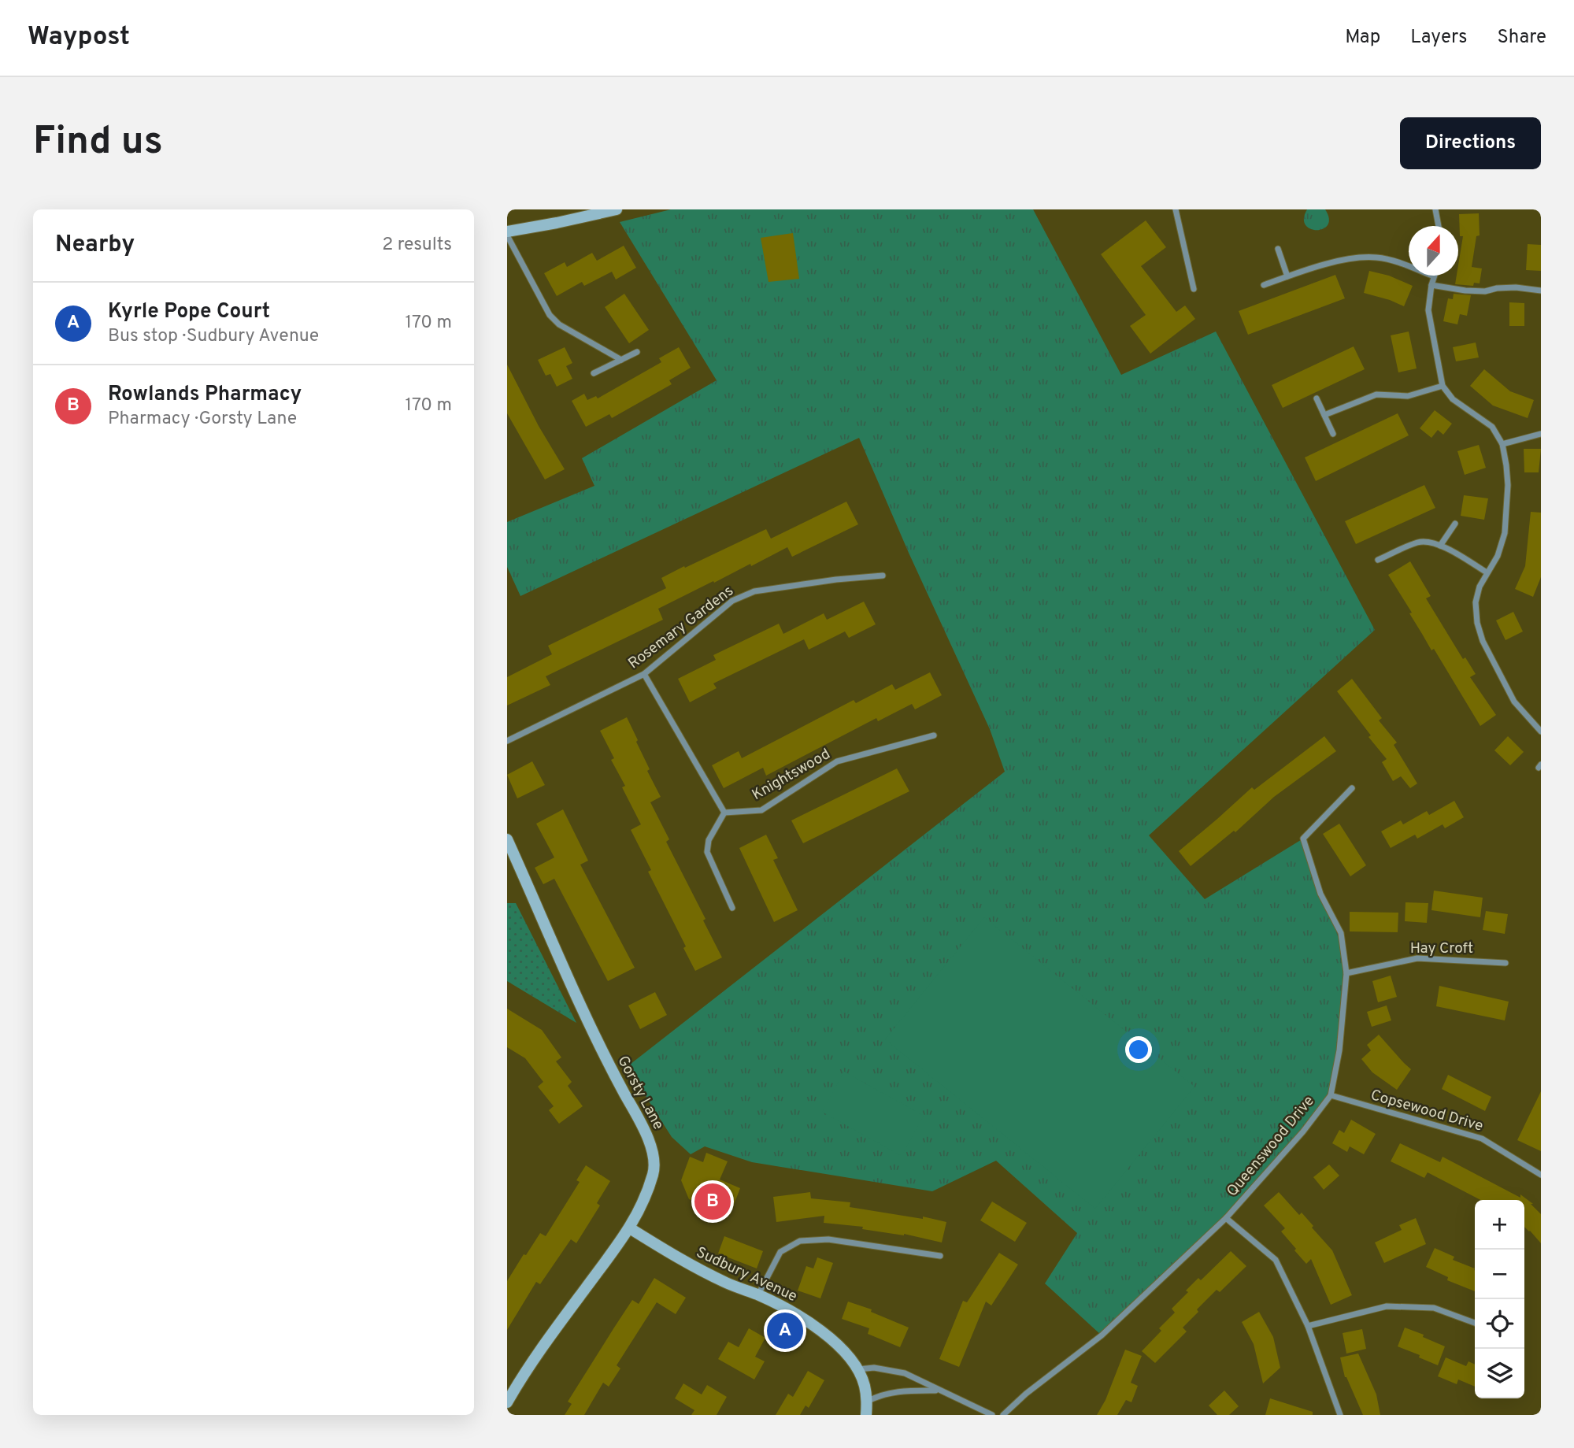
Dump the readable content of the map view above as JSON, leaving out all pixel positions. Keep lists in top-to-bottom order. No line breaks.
{"streets":{"street":["Rosemary Gardens","Knightswood","Hay Croft","Gorsty Lane","Copsewood Drive","Queenswood Drive","Sudbury Avenue"]},"crossings":[["Hay Croft","Queenswood Drive"],["Gorsty Lane","Sudbury Avenue"],["Copsewood Drive","Queenswood Drive"]],"north":"top","page":{"header":"Waypost","nav":["Map","Layers","Share"],"buttons":"Directions","title":"Find us","heading":["Nearby","2 results"],"list":[{"mark":"A","name":"Kyrle Pope Court","note":"Bus stop · Sudbury Avenue","value":"170 m"},{"mark":"B","name":"Rowlands Pharmacy","note":"Pharmacy · Gorsty Lane","value":"170 m"}],"pins":["B","A"],"map_buttons":["+","−"]}}
